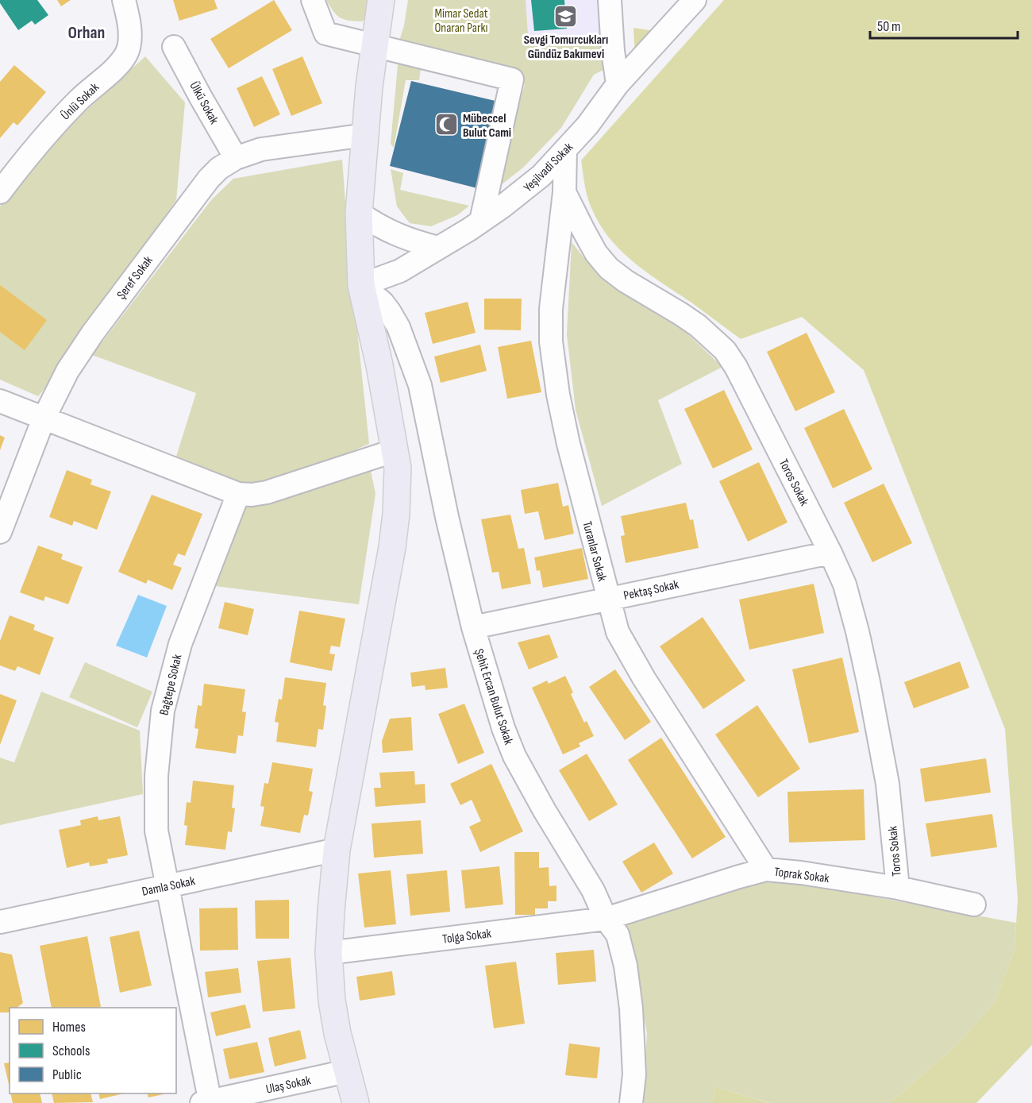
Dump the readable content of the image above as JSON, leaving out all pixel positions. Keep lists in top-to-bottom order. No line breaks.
{"streets":{"street":["Ünlü Sokak","Ülkü Sokak","Yeşilvadi Sokak","Şeref Sokak","Toros Sokak","Turanlar Sokak","Pektaş Sokak","Bağtepe Sokak","Şehit Ercan Bulut Sokak","Toprak Sokak","Damla Sokak","Tolga Sokak","Ulaş Sokak"]},"crossings":[["Ülkü Sokak","Şeref Sokak"],["Yeşilvadi Sokak","Toros Sokak"],["Yeşilvadi Sokak","Şehit Ercan Bulut Sokak"],["Toros Sokak","Turanlar Sokak"],["Toros Sokak","Pektaş Sokak"],["Toros Sokak","Toprak Sokak"],["Turanlar Sokak","Pektaş Sokak"],["Turanlar Sokak","Toprak Sokak"],["Pektaş Sokak","Şehit Ercan Bulut Sokak"],["Bağtepe Sokak","Damla Sokak"],["Bağtepe Sokak","Ulaş Sokak"],["Şehit Ercan Bulut Sokak","Toprak Sokak"],["Şehit Ercan Bulut Sokak","Tolga Sokak"],["Toprak Sokak","Tolga Sokak"]],"districts":["Orhan"],"parks":["Mimar Sedat Onaran Parkı"],"places":{"school or university":["Sevgi Tomurcukları Gündüz Bakımevi"],"mosque":["Mübeccel Bulut Cami"]},"legend":["Homes","Schools","Public"],"scale_bar":"50 m"}
